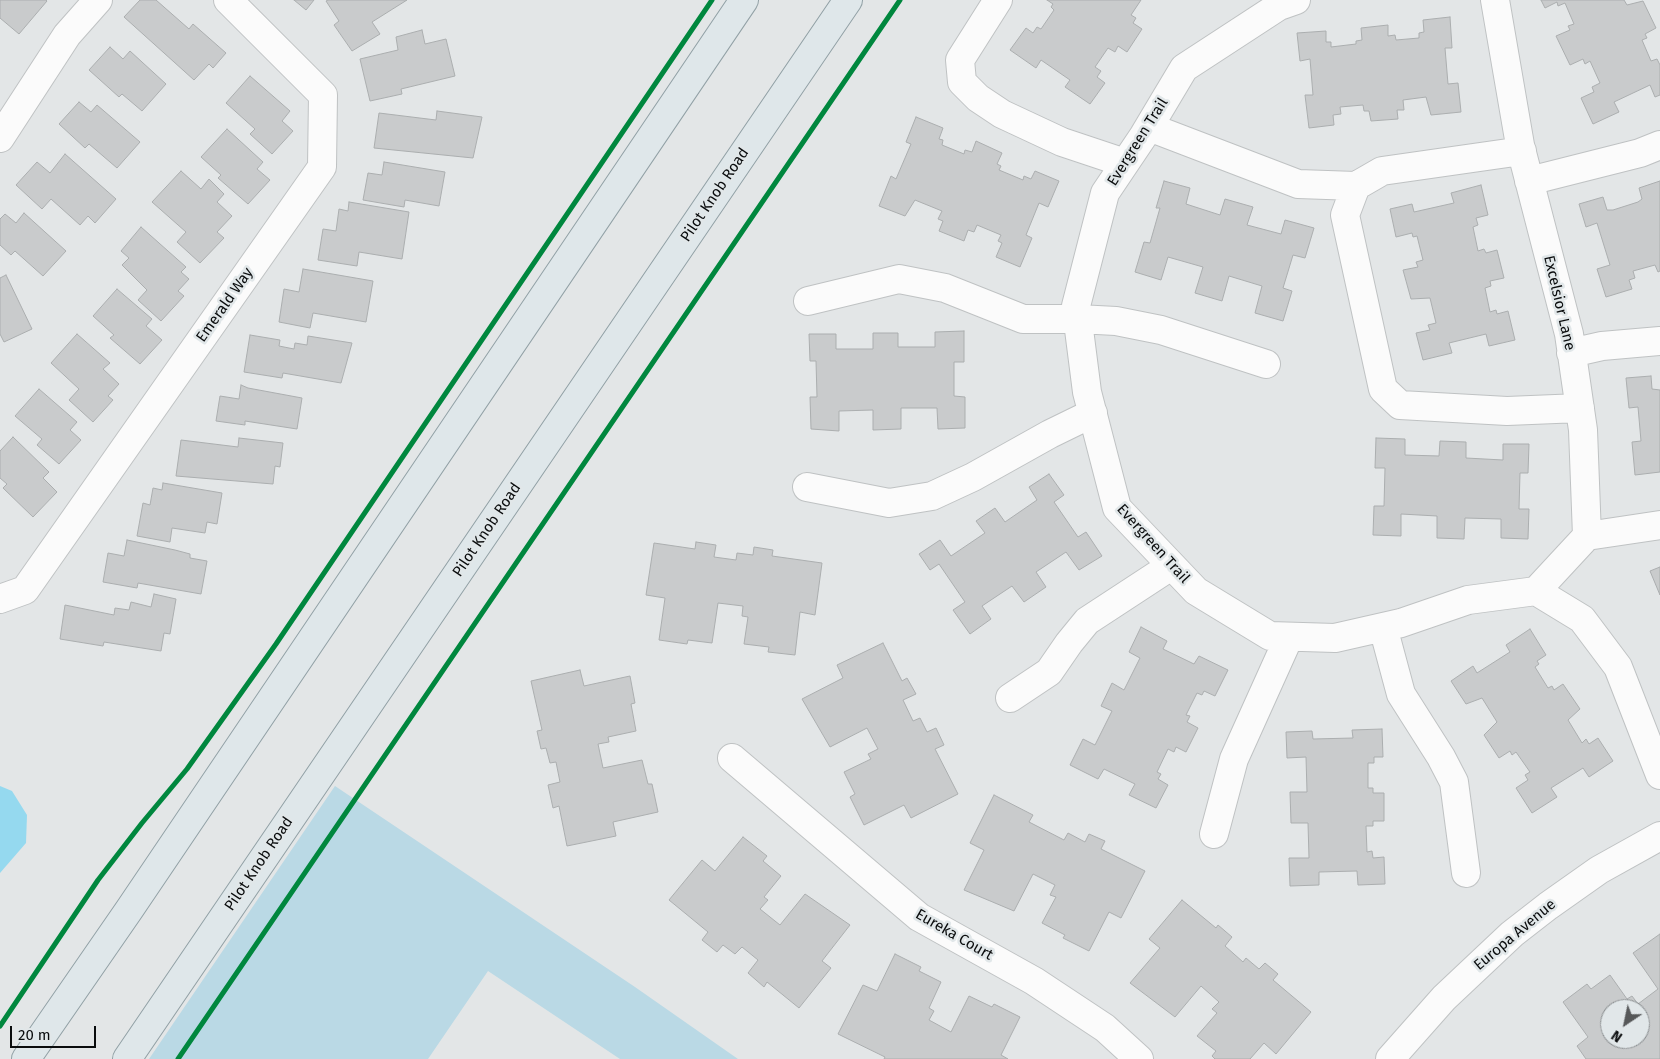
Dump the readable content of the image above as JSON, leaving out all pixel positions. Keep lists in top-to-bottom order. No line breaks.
{"streets":{"main road":["Pilot Knob Road"],"street":["Evergreen Trail","Excelsior Lane","Emerald Way","Eureka Court","Europa Avenue"]},"scale_bar":"20 m","north":"bottom left"}
